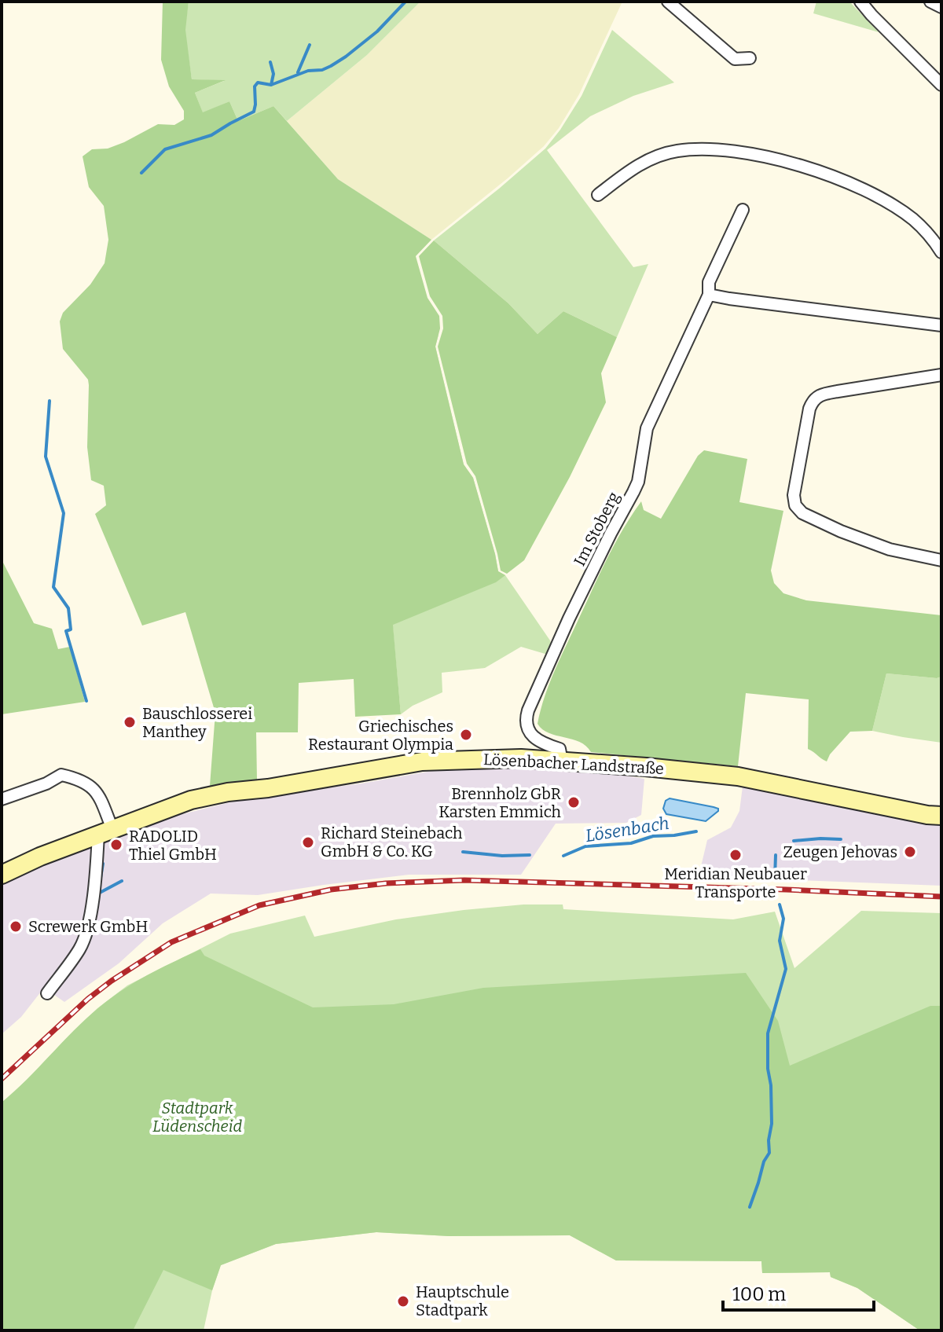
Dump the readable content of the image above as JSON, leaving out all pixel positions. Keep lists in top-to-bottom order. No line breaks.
{"streets":{"main road":["Lösenbacher Landstraße"],"street":["Im Stoberg"]},"crossings":[["Im Stoberg","Lösenbacher Landstraße"]],"water":["Lösenbach"],"parks":["Stadtpark Lüdenscheid"],"places":["Bauschlosserei Manthey","Griechisches Restaurant Olympia","Brennholz GbR Karsten Emmich","Richard Steinebach GmbH & Co. KG","RADOLID Thiel GmbH","Zeugen Jehovas","Meridian Neubauer Transporte","Screwerk GmbH","Hauptschule Stadtpark"],"scale_bar":"100 m"}
